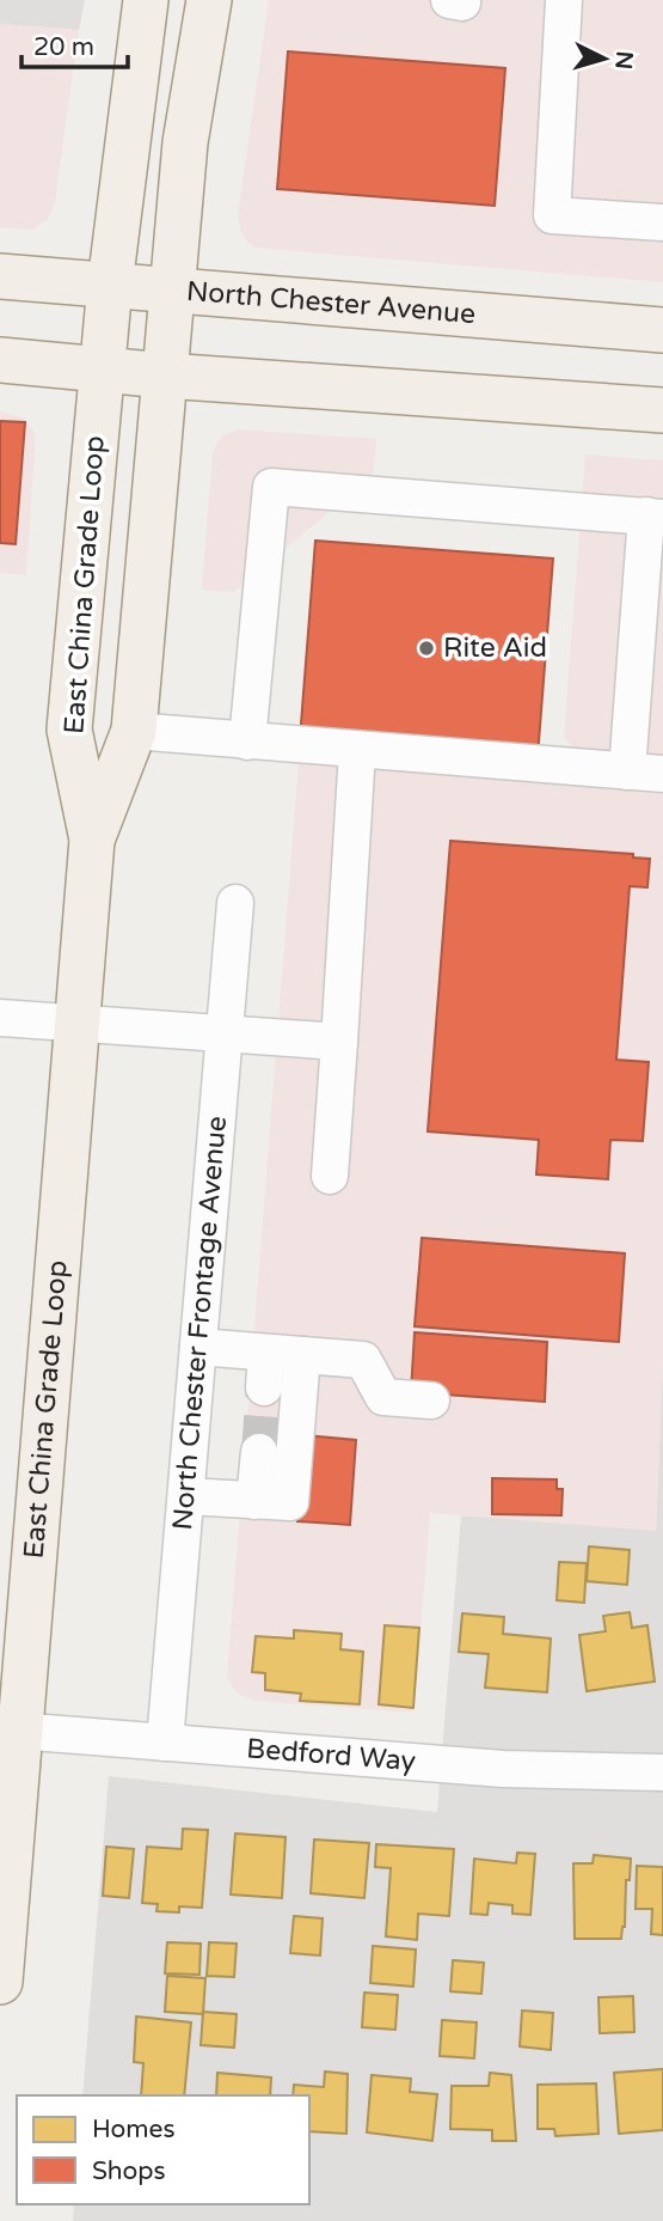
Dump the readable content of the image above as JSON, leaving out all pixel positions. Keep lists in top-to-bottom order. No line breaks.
{"streets":{"main road":["North Chester Avenue","East China Grade Loop"],"street":["North Chester Frontage Avenue","Bedford Way"]},"crossings":[["North Chester Avenue","East China Grade Loop"],["East China Grade Loop","Bedford Way"],["North Chester Frontage Avenue","Bedford Way"]],"places":["Rite Aid"],"legend":["Homes","Shops"],"scale_bar":"20 m","north":"right"}
